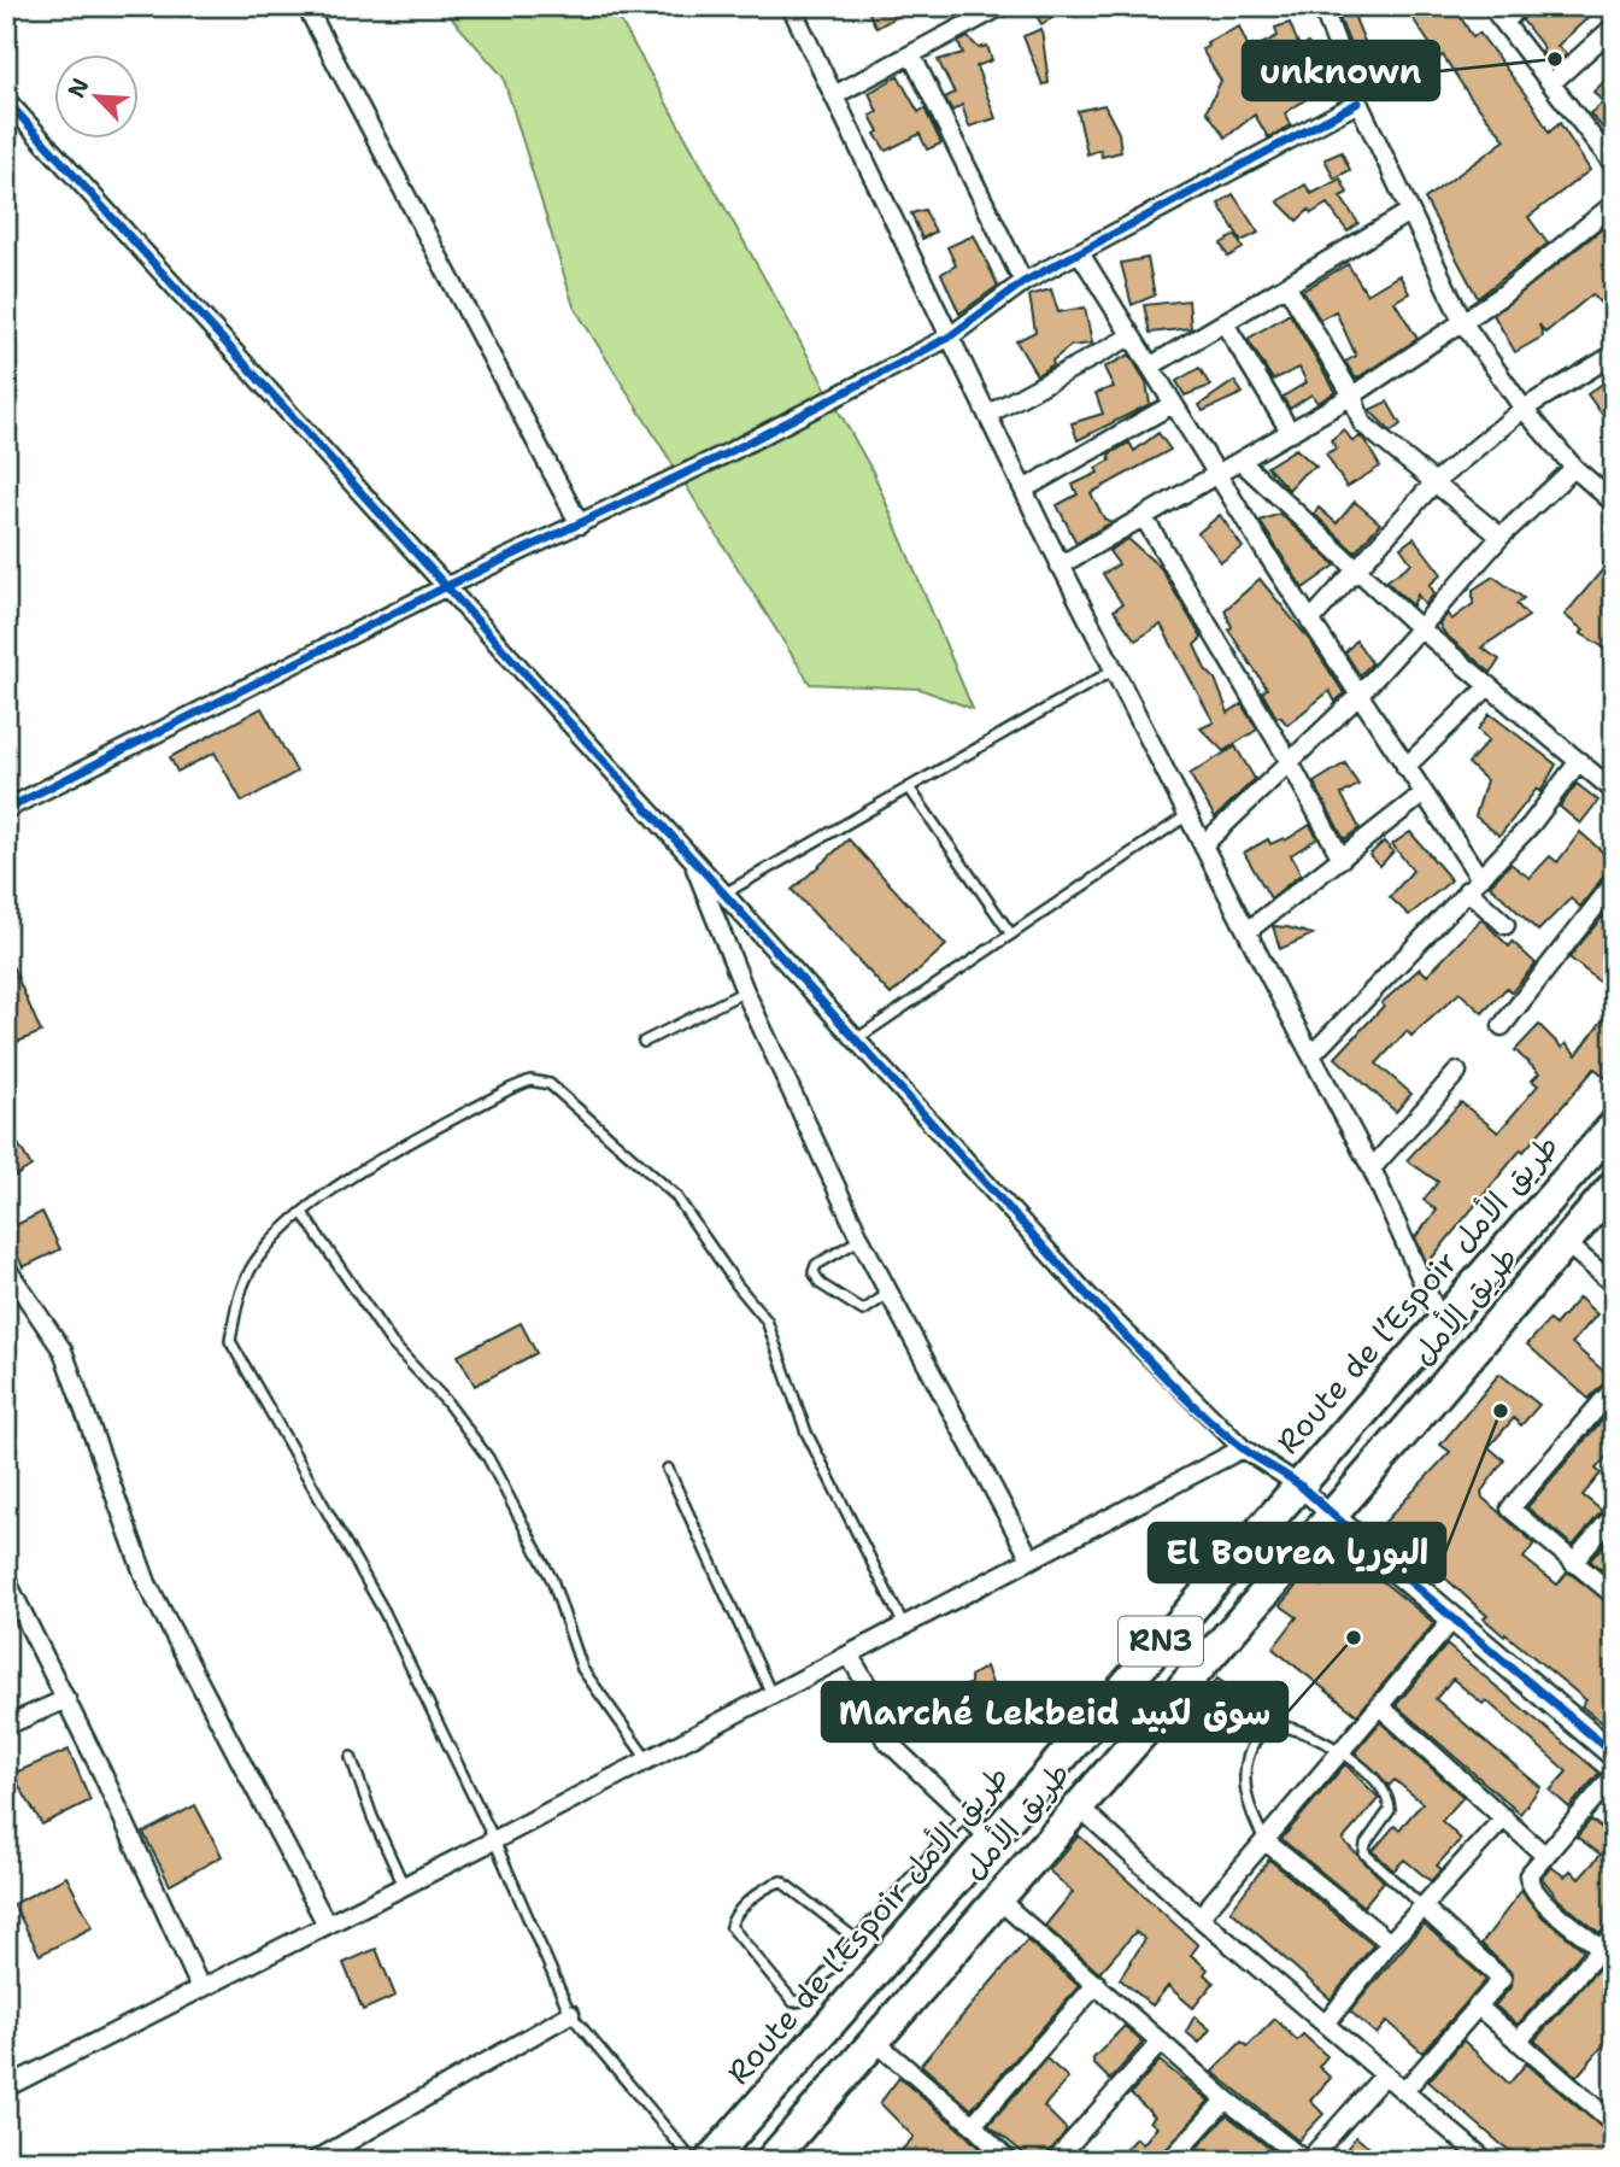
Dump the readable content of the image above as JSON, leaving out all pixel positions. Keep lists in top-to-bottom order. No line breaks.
{"streets":{"highway":["Route de l’Espoir طريق الأمل","طريق الأمل","RN3"]},"places":["unknown","El Bourea البوريا","Marché Lekbeid سوق لكبيد"],"north":"top left"}
